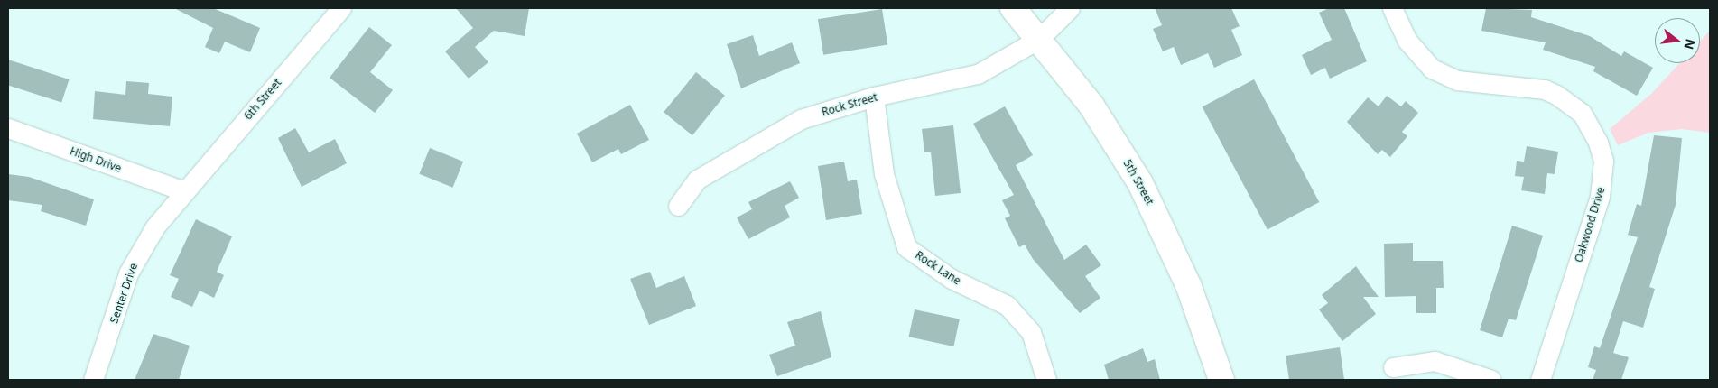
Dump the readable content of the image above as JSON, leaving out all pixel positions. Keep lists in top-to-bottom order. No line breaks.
{"streets":{"main road":["5th Street"],"street":["6th Street","Rock Street","High Drive","Oakwood Drive","Rock Lane","Senter Drive"]},"crossings":[["6th Street","High Drive"],["6th Street","Senter Drive"],["Rock Street","5th Street"],["Rock Street","Rock Lane"],["High Drive","Senter Drive"]],"north":"right"}
